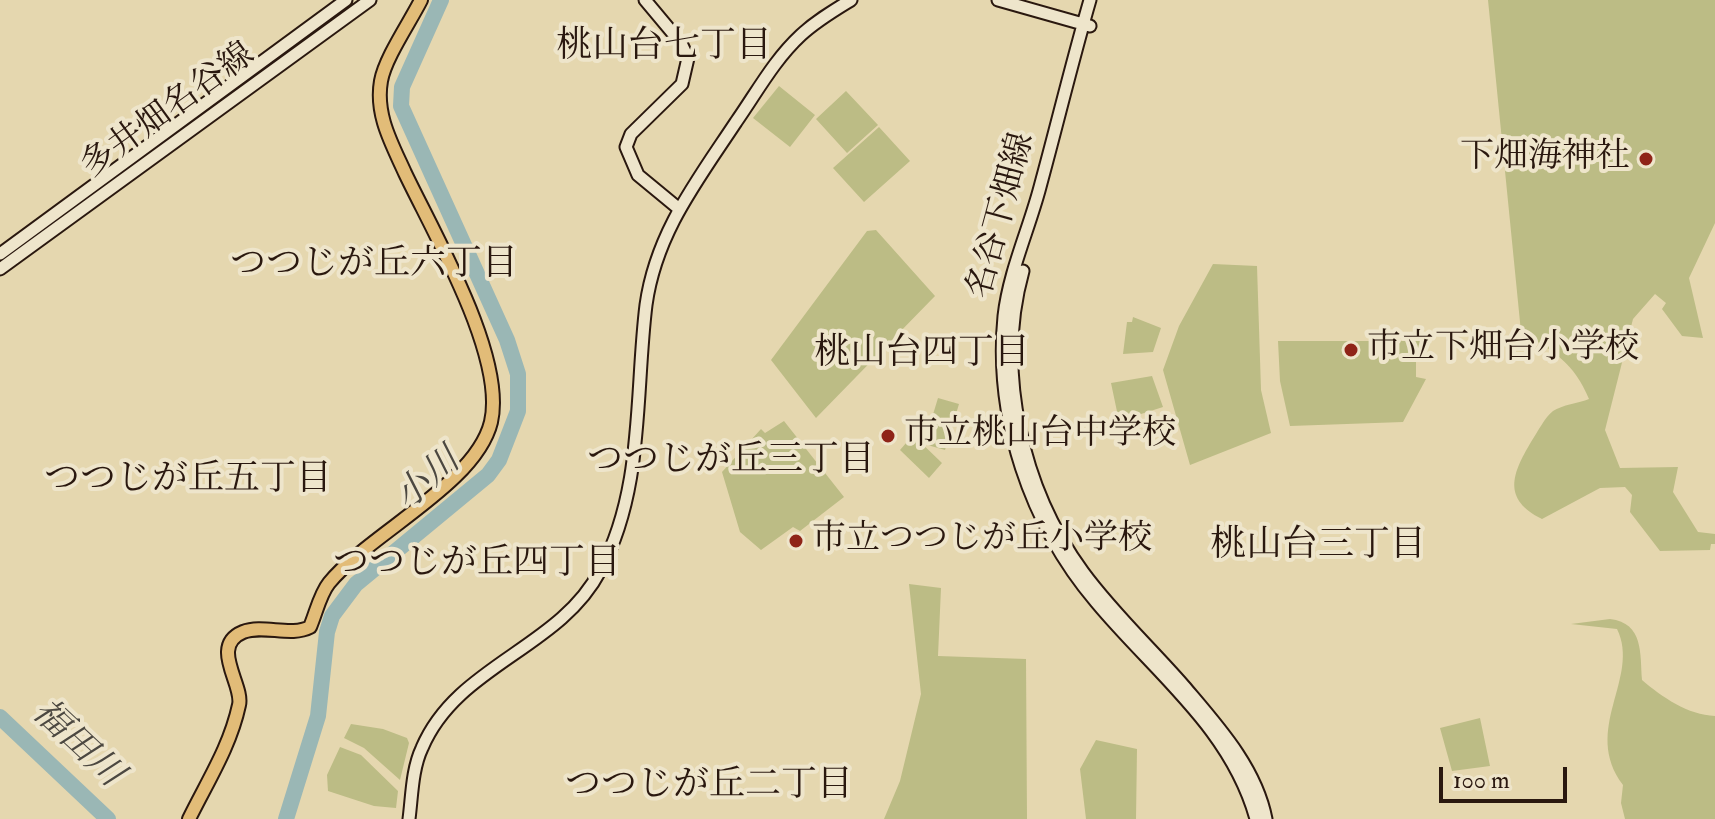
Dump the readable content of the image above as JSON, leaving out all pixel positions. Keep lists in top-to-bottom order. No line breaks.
{"streets":{"street":["多井畑名谷線","名谷下畑線"]},"districts":["桃山台七丁目","つつじが丘六丁目","桃山台四丁目","つつじが丘三丁目","つつじが丘五丁目","桃山台三丁目","つつじが丘四丁目","つつじが丘二丁目"],"water":["小川","福田川"],"places":["下畑海神社","市立下畑台小学校","市立桃山台中学校","市立つつじが丘小学校"],"scale_bar":"100 m"}
